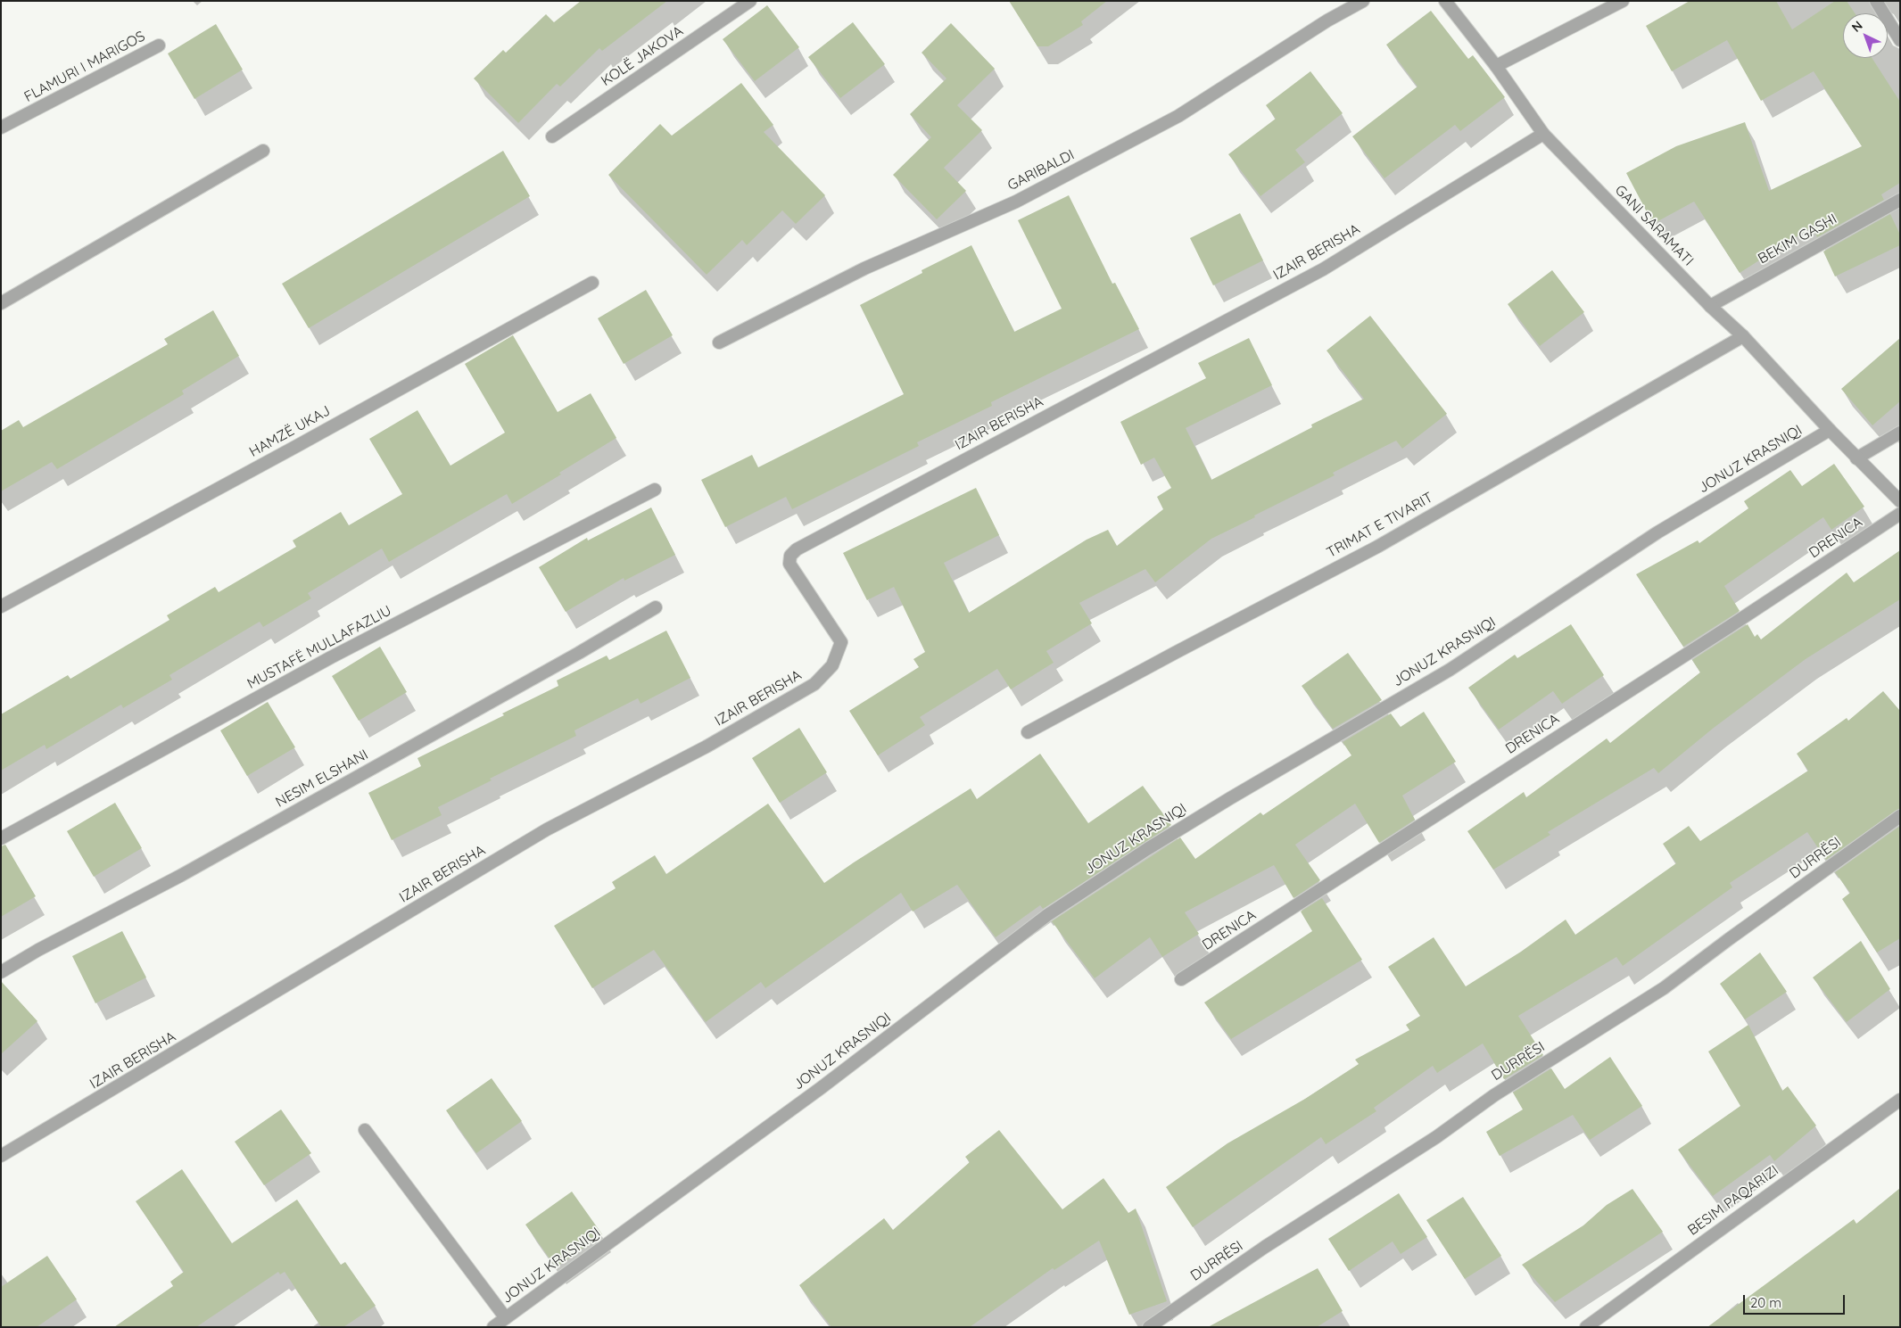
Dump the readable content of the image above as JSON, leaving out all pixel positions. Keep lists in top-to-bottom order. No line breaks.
{"streets":{"street":["KOLË JAKOVA","FLAMURI I MARIGOS","GARIBALDI","GANI SARAMATI","BEKIM GASHI","IZAIR BERISHA","HAMZË UKAJ","JONUZ KRASNIQI","TRIMAT E TIVARIT","DRENICA","MUSTAFË MULLAFAZLIU","NESIM ELSHANI","DURRËSI","BESIM PAQARIZI"]},"crossings":[["GANI SARAMATI","BEKIM GASHI"],["GANI SARAMATI","IZAIR BERISHA"],["GANI SARAMATI","JONUZ KRASNIQI"],["GANI SARAMATI","TRIMAT E TIVARIT"]],"scale_bar":"20 m","north":"top left"}
